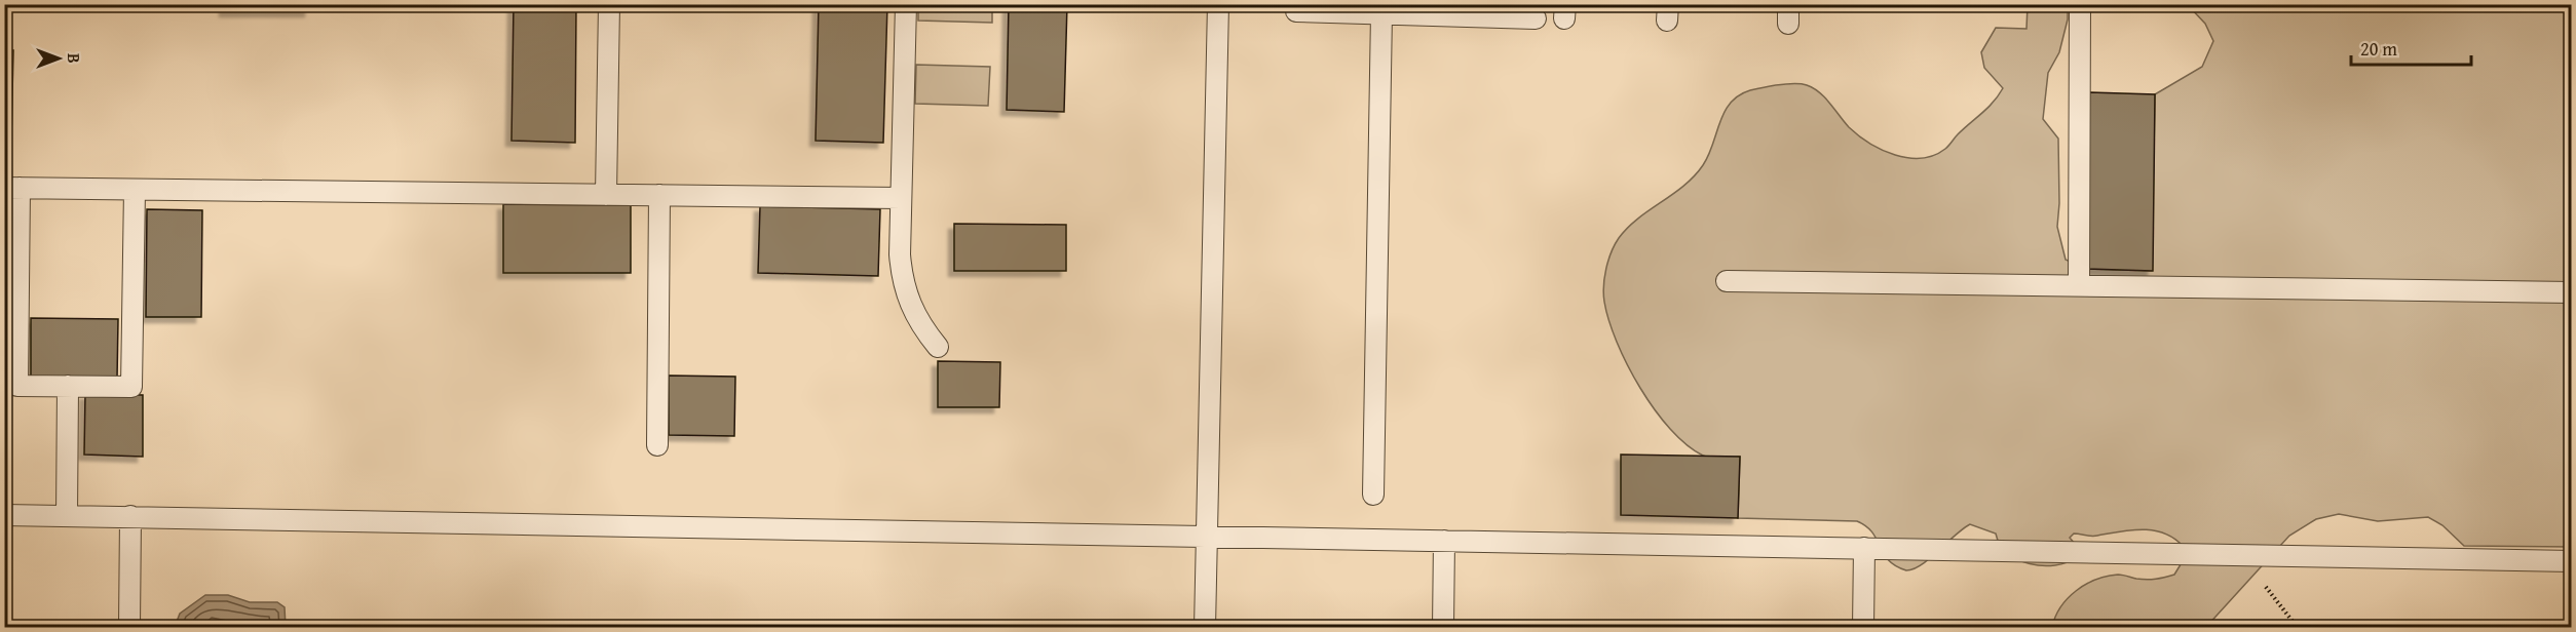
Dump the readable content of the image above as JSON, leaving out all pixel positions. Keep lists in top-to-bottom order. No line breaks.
{"scale_bar":"20 m","north":"right"}
